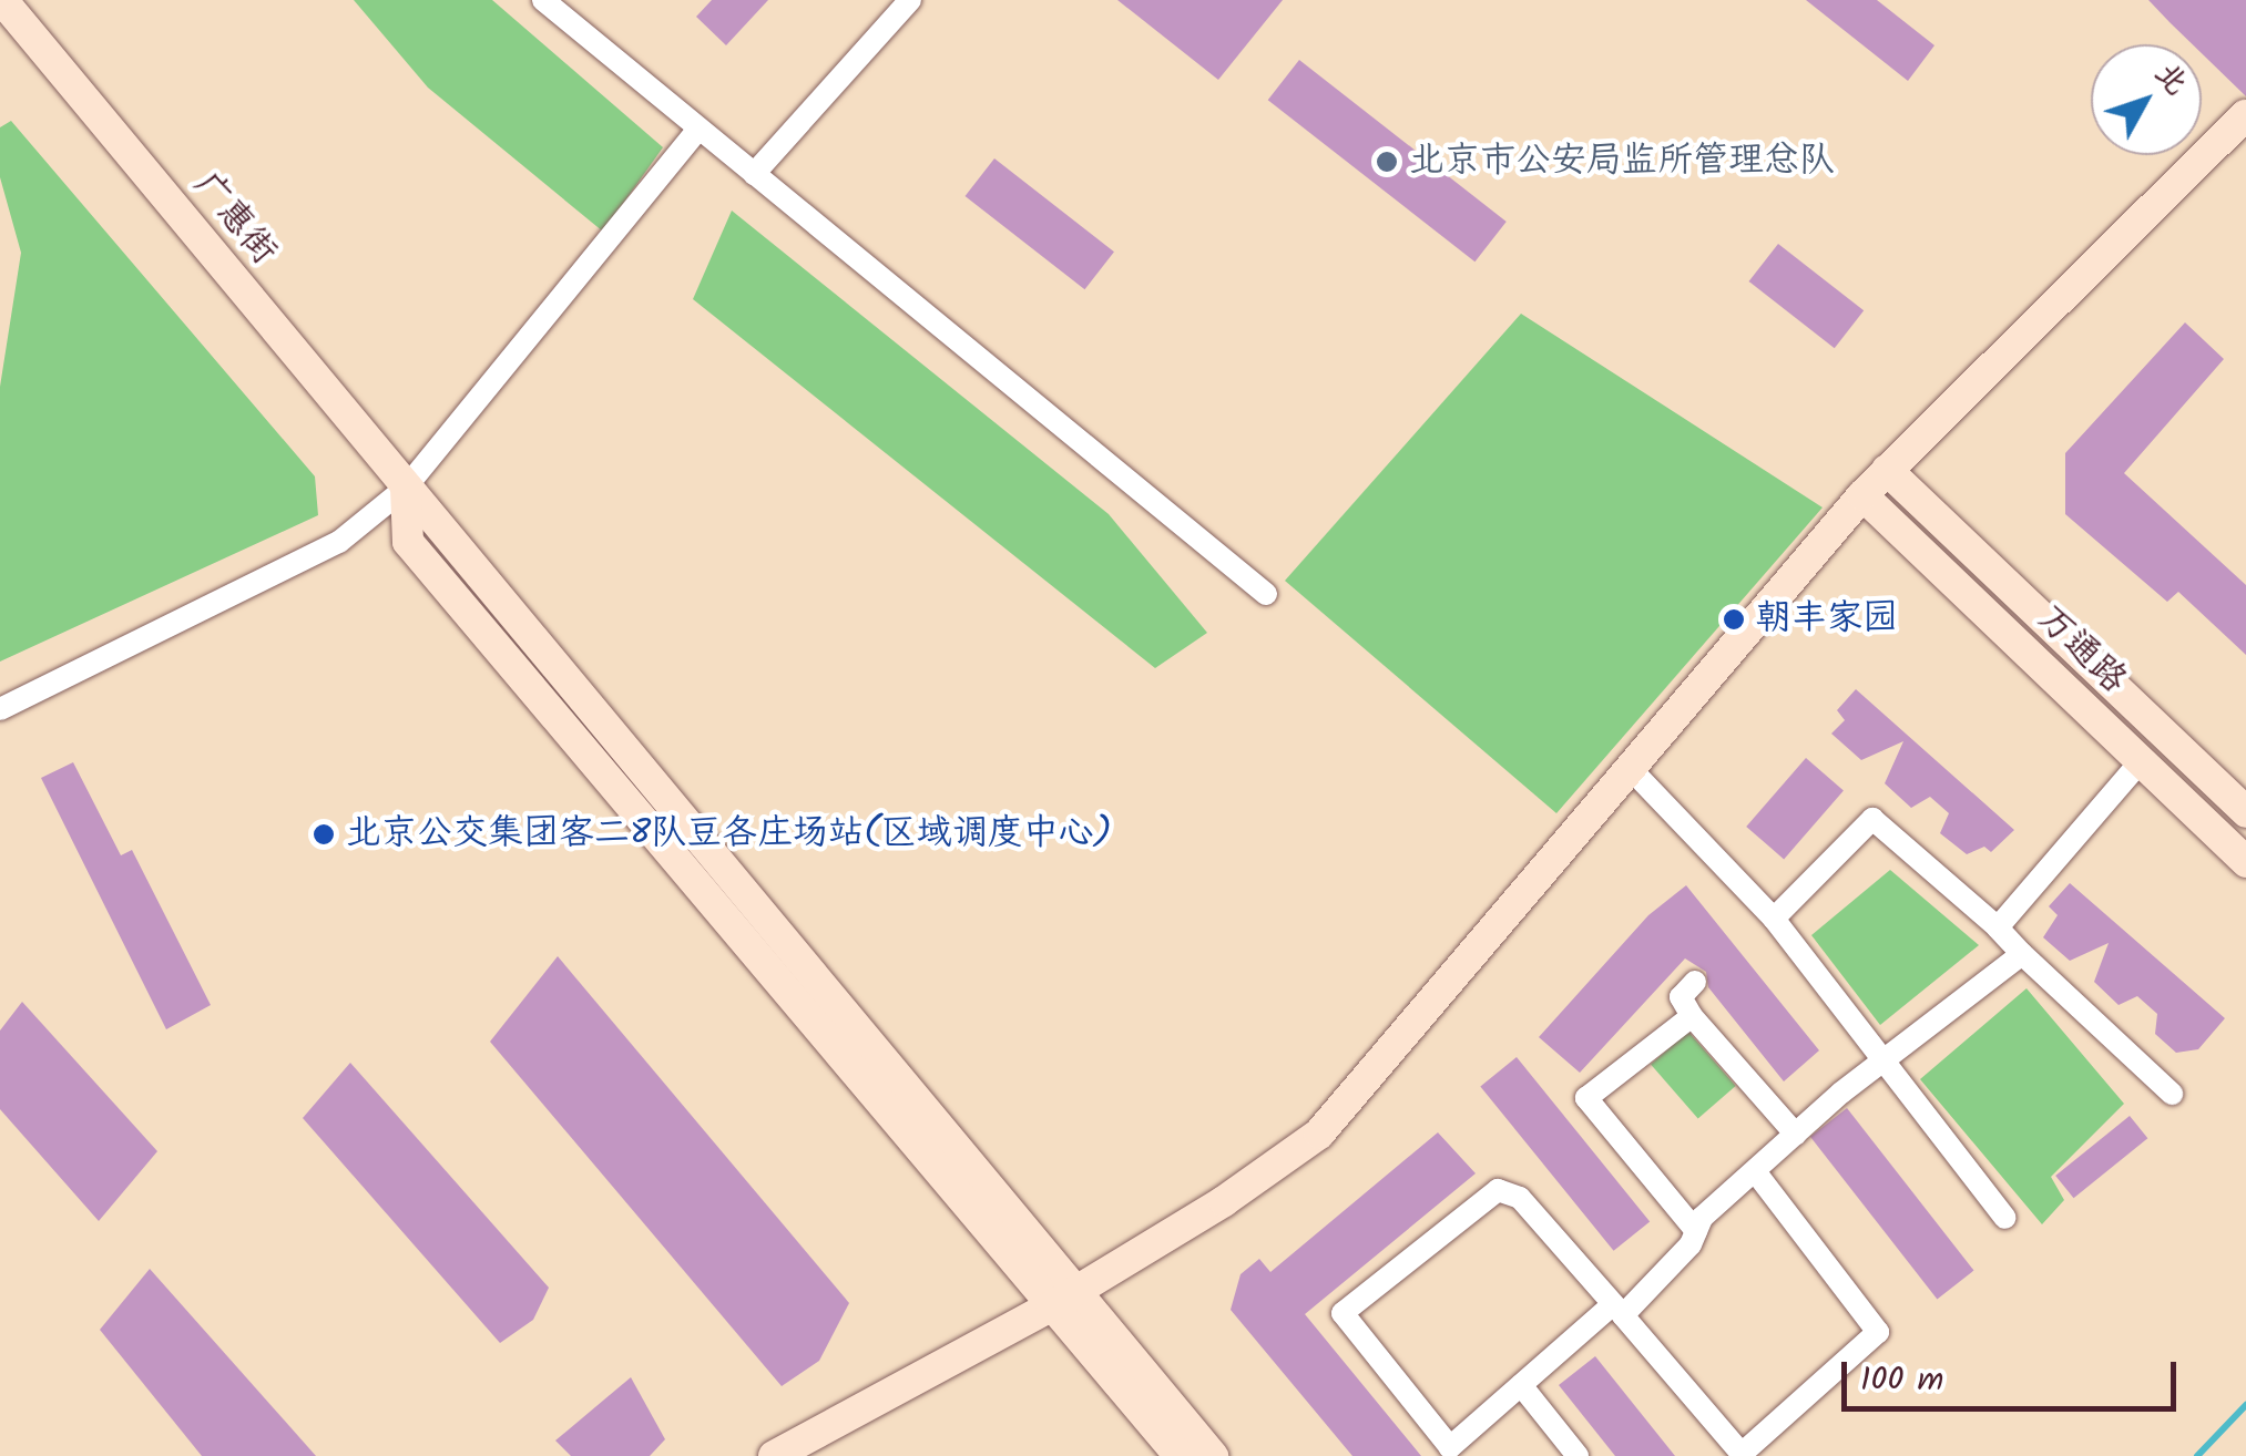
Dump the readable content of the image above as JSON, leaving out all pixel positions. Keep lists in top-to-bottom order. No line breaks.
{"streets":{"street":["广惠街","万通路"]},"places":["北京市公安局监所管理总队","朝丰家园","北京公交集团客二8队豆各庄场站(区域调度中心)"],"scale_bar":"100 m","north":"top right"}
